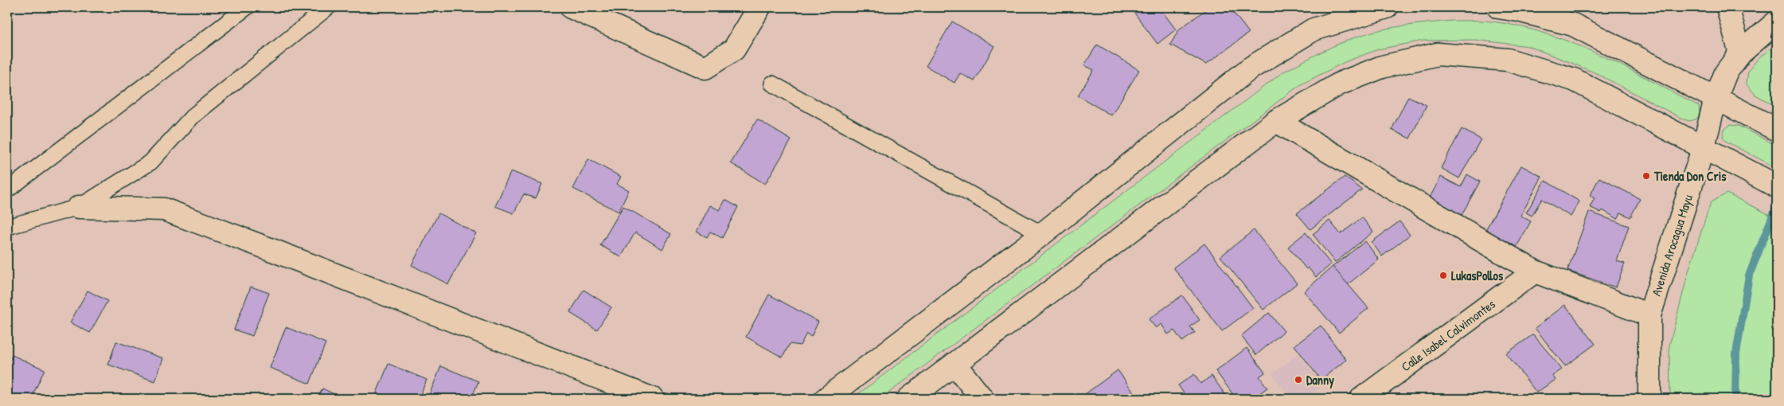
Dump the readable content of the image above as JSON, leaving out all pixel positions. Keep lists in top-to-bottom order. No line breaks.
{"streets":{"street":["Avenida Arocagua Mayu","Calle Isabel Calvimontes"]},"places":["Tienda Don Cris","LukasPollos","Danny"]}
